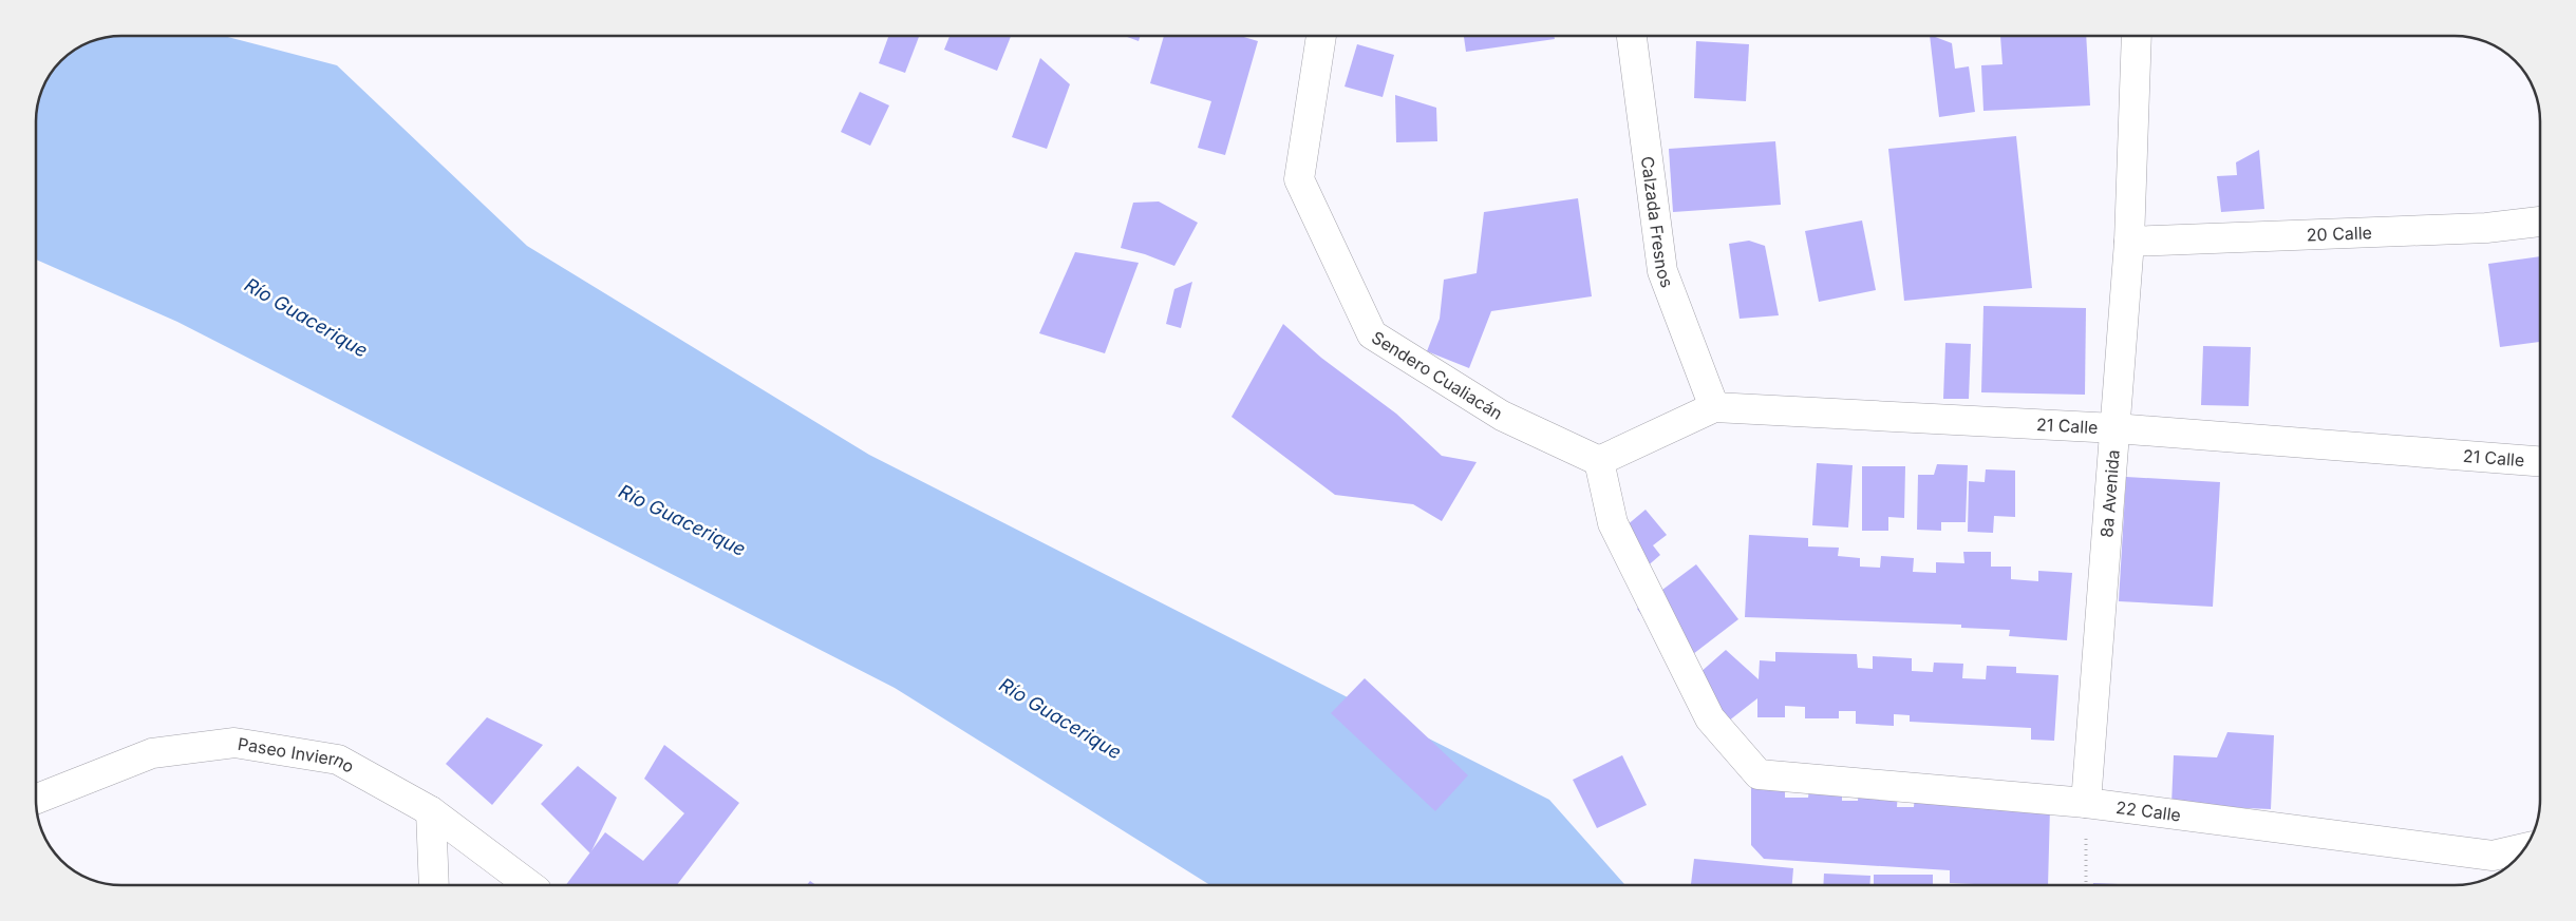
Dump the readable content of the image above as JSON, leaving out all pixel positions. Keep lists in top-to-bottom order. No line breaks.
{"streets":{"street":["Calzada Fresnos","20 Calle","Sendero Cualiacán","21 Calle","8a Avenida","Paseo Invierno","22 Calle"]},"crossings":[["Calzada Fresnos","21 Calle"],["20 Calle","8a Avenida"],["Sendero Cualiacán","21 Calle"],["Sendero Cualiacán","22 Calle"],["21 Calle","8a Avenida"],["21 Calle","22 Calle"],["8a Avenida","22 Calle"]],"water":["Río Guacerique"]}
